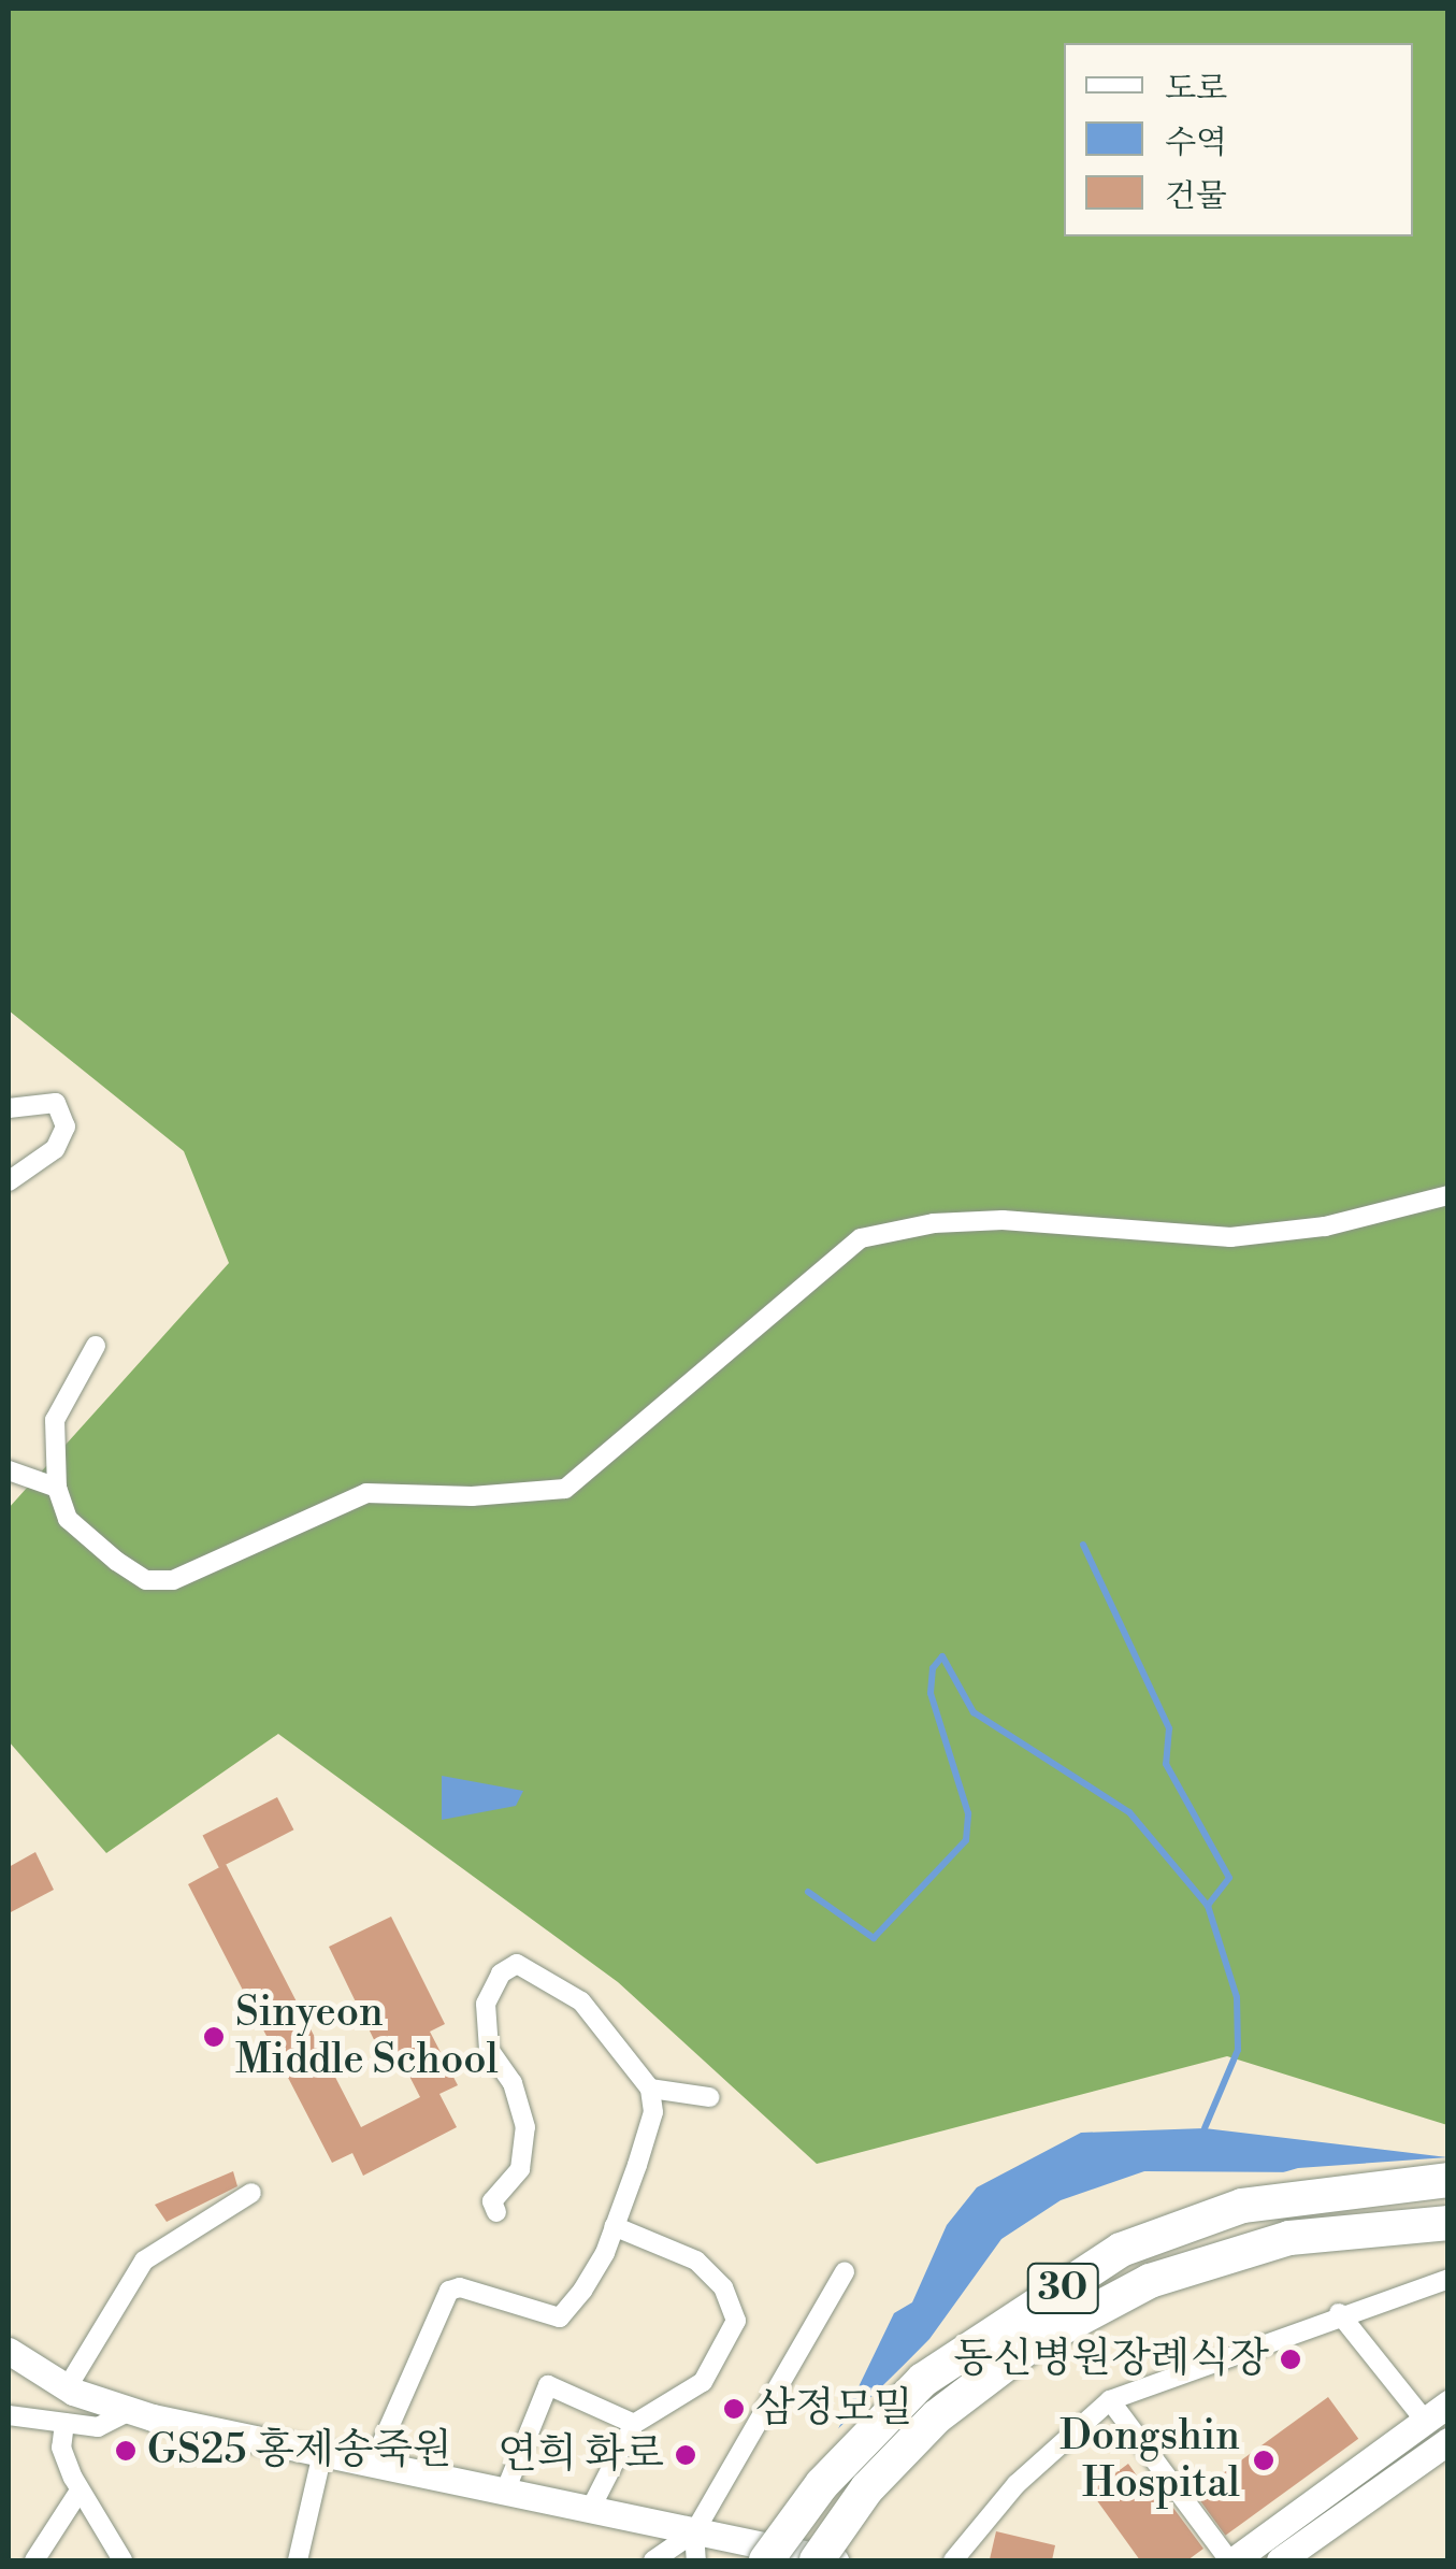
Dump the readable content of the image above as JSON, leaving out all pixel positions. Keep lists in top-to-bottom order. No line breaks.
{"streets":{"highway":["30"]},"places":["Sinyeon Middle School","동신병원장례식장","삼정모밀","GS25 홍제송죽원","연희 화로","Dongshin Hospital"],"legend":["도로","수역","건물"]}
